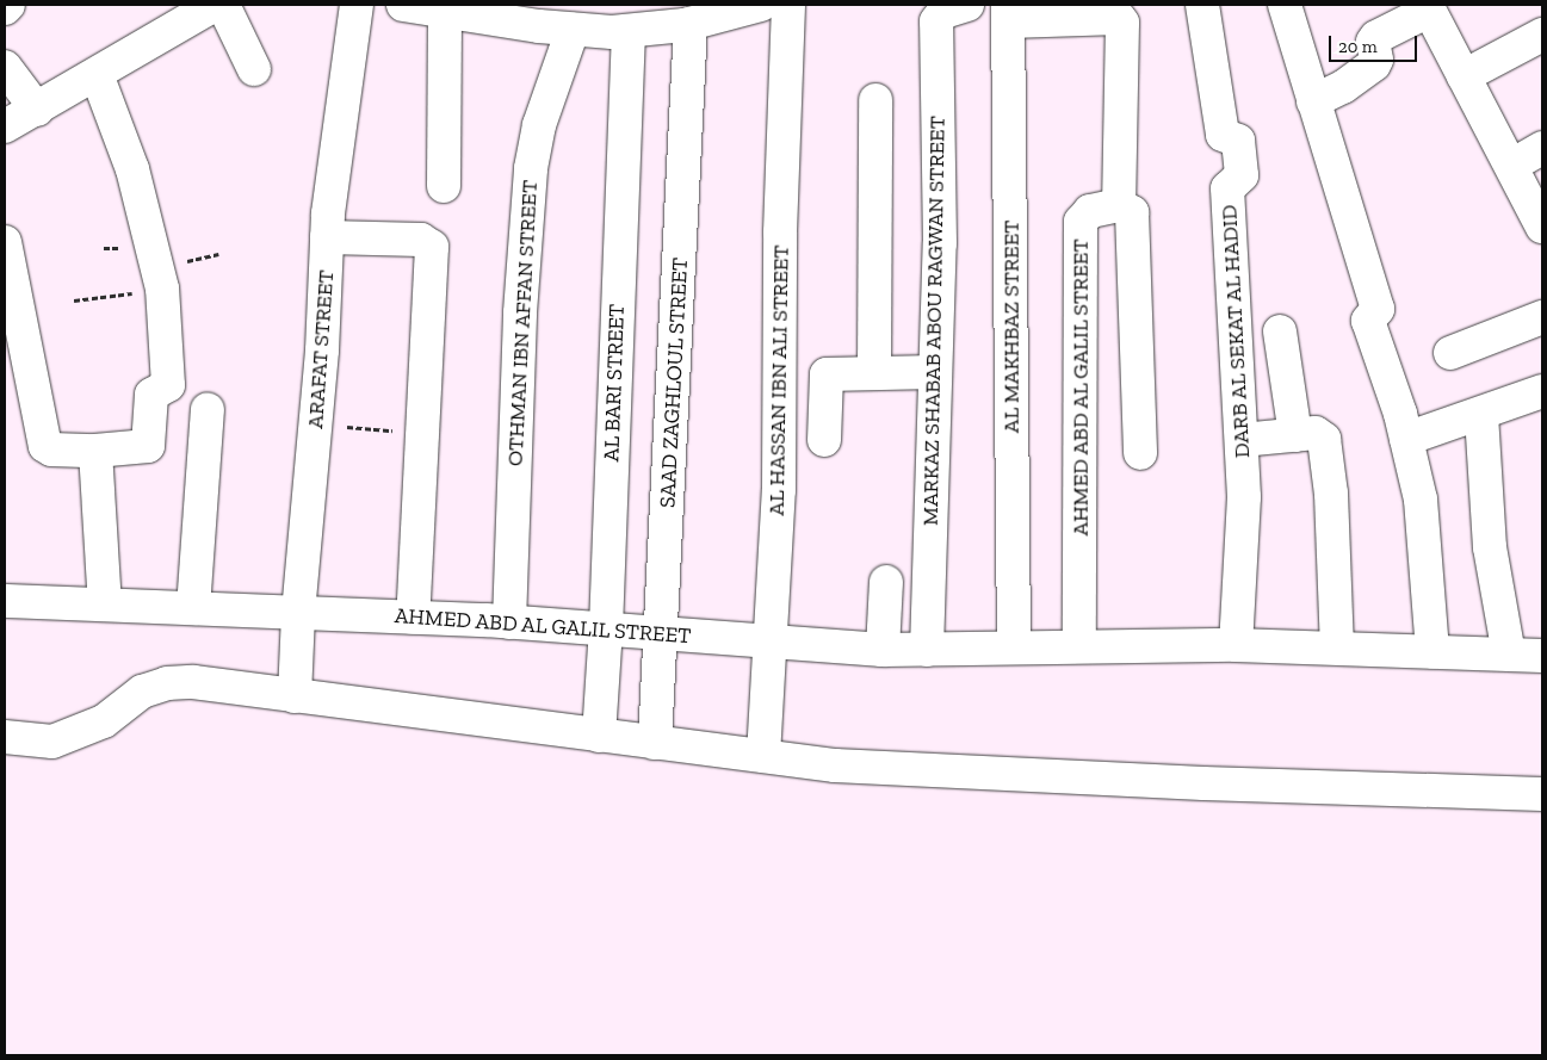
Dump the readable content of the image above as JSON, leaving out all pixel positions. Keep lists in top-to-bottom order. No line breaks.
{"streets":{"street":["MARKAZ SHABAB ABOU RAGWAN STREET","OTHMAN IBN AFFAN STREET","AL MAKHBAZ STREET","DARB AL SEKAT AL HADID","ARAFAT STREET","AL HASSAN IBN ALI STREET","AL BARI STREET","SAAD ZAGHLOUL STREET","AHMED ABD AL GALIL STREET"]},"crossings":[["MARKAZ SHABAB ABOU RAGWAN STREET","AHMED ABD AL GALIL STREET"],["OTHMAN IBN AFFAN STREET","AHMED ABD AL GALIL STREET"],["AL MAKHBAZ STREET","AHMED ABD AL GALIL STREET"],["DARB AL SEKAT AL HADID","AHMED ABD AL GALIL STREET"],["ARAFAT STREET","AHMED ABD AL GALIL STREET"],["AL HASSAN IBN ALI STREET","AHMED ABD AL GALIL STREET"],["AL BARI STREET","AHMED ABD AL GALIL STREET"],["SAAD ZAGHLOUL STREET","AHMED ABD AL GALIL STREET"]],"scale_bar":"20 m"}
